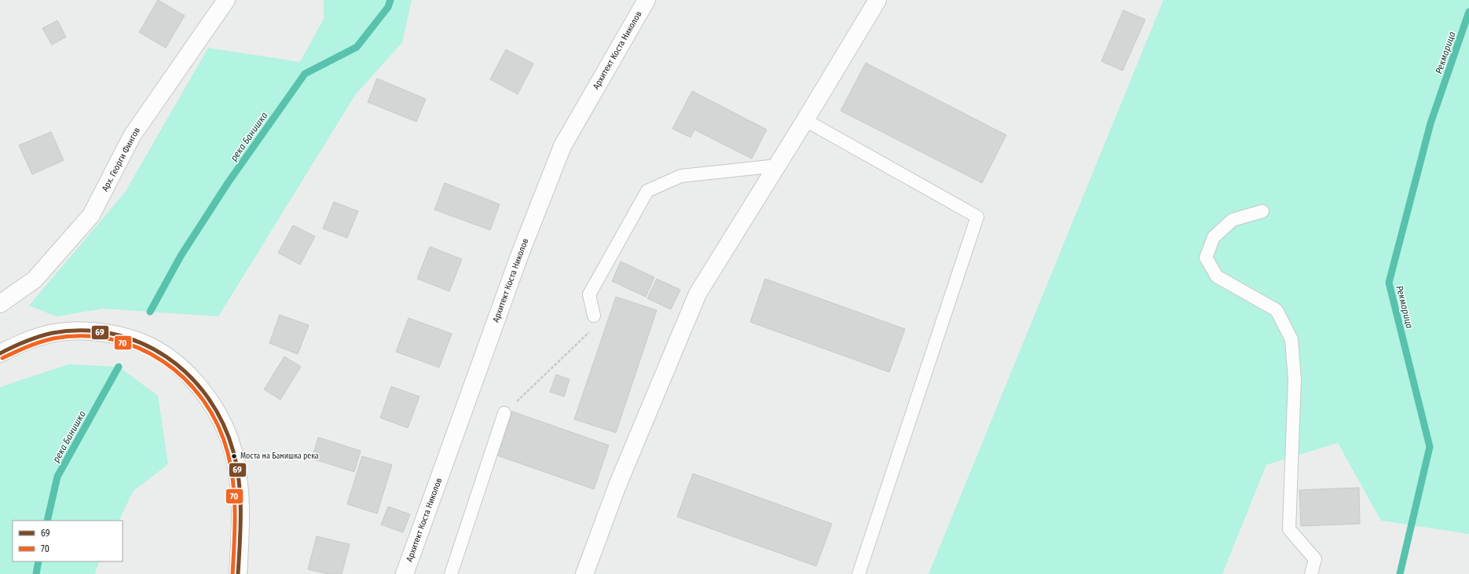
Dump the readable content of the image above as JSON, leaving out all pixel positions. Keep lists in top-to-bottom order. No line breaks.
{"streets":{"street":["Архитект Коста Николов","Арх. Георги Фингов"]},"water":["Рекмарица","река Банишка"],"places":["Моста на Банишка река"],"lines":["transit line 69","transit line 70"],"legend":["69","70"]}
